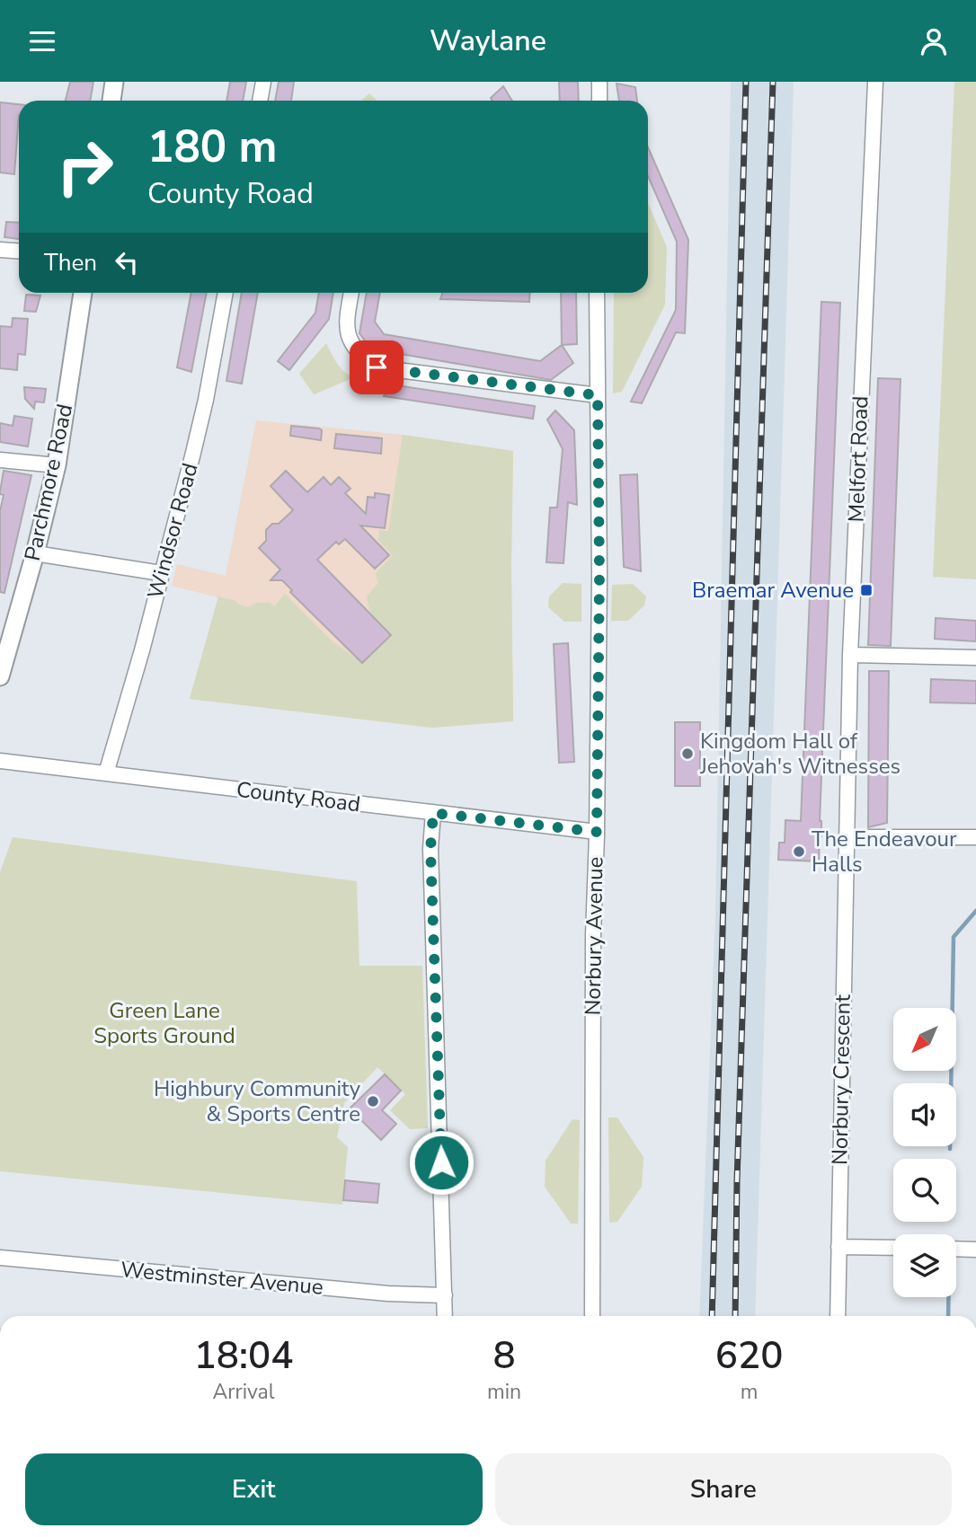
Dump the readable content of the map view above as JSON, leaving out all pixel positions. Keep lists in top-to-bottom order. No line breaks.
{"streets":{"main road":["Parchmore Road"],"street":["Melfort Road","Windsor Road","County Road","Norbury Avenue","Norbury Crescent","Westminster Avenue"]},"crossings":[["Melfort Road","Norbury Crescent"],["Windsor Road","County Road"],["County Road","Norbury Avenue"]],"parks":["Green Lane Sports Ground"],"places":{"transit":["Braemar Avenue"],"other":["Kingdom Hall of Jehovah's Witnesses","The Endeavour Halls","Highbury Community & Sports Centre"]},"north":"bottom left","page":{"header":"Waylane","turn":["180 m","County Road"],"then":"Then","eta":["18:04","Arrival","8","min","620","m"],"buttons":["Exit","Share"]}}
